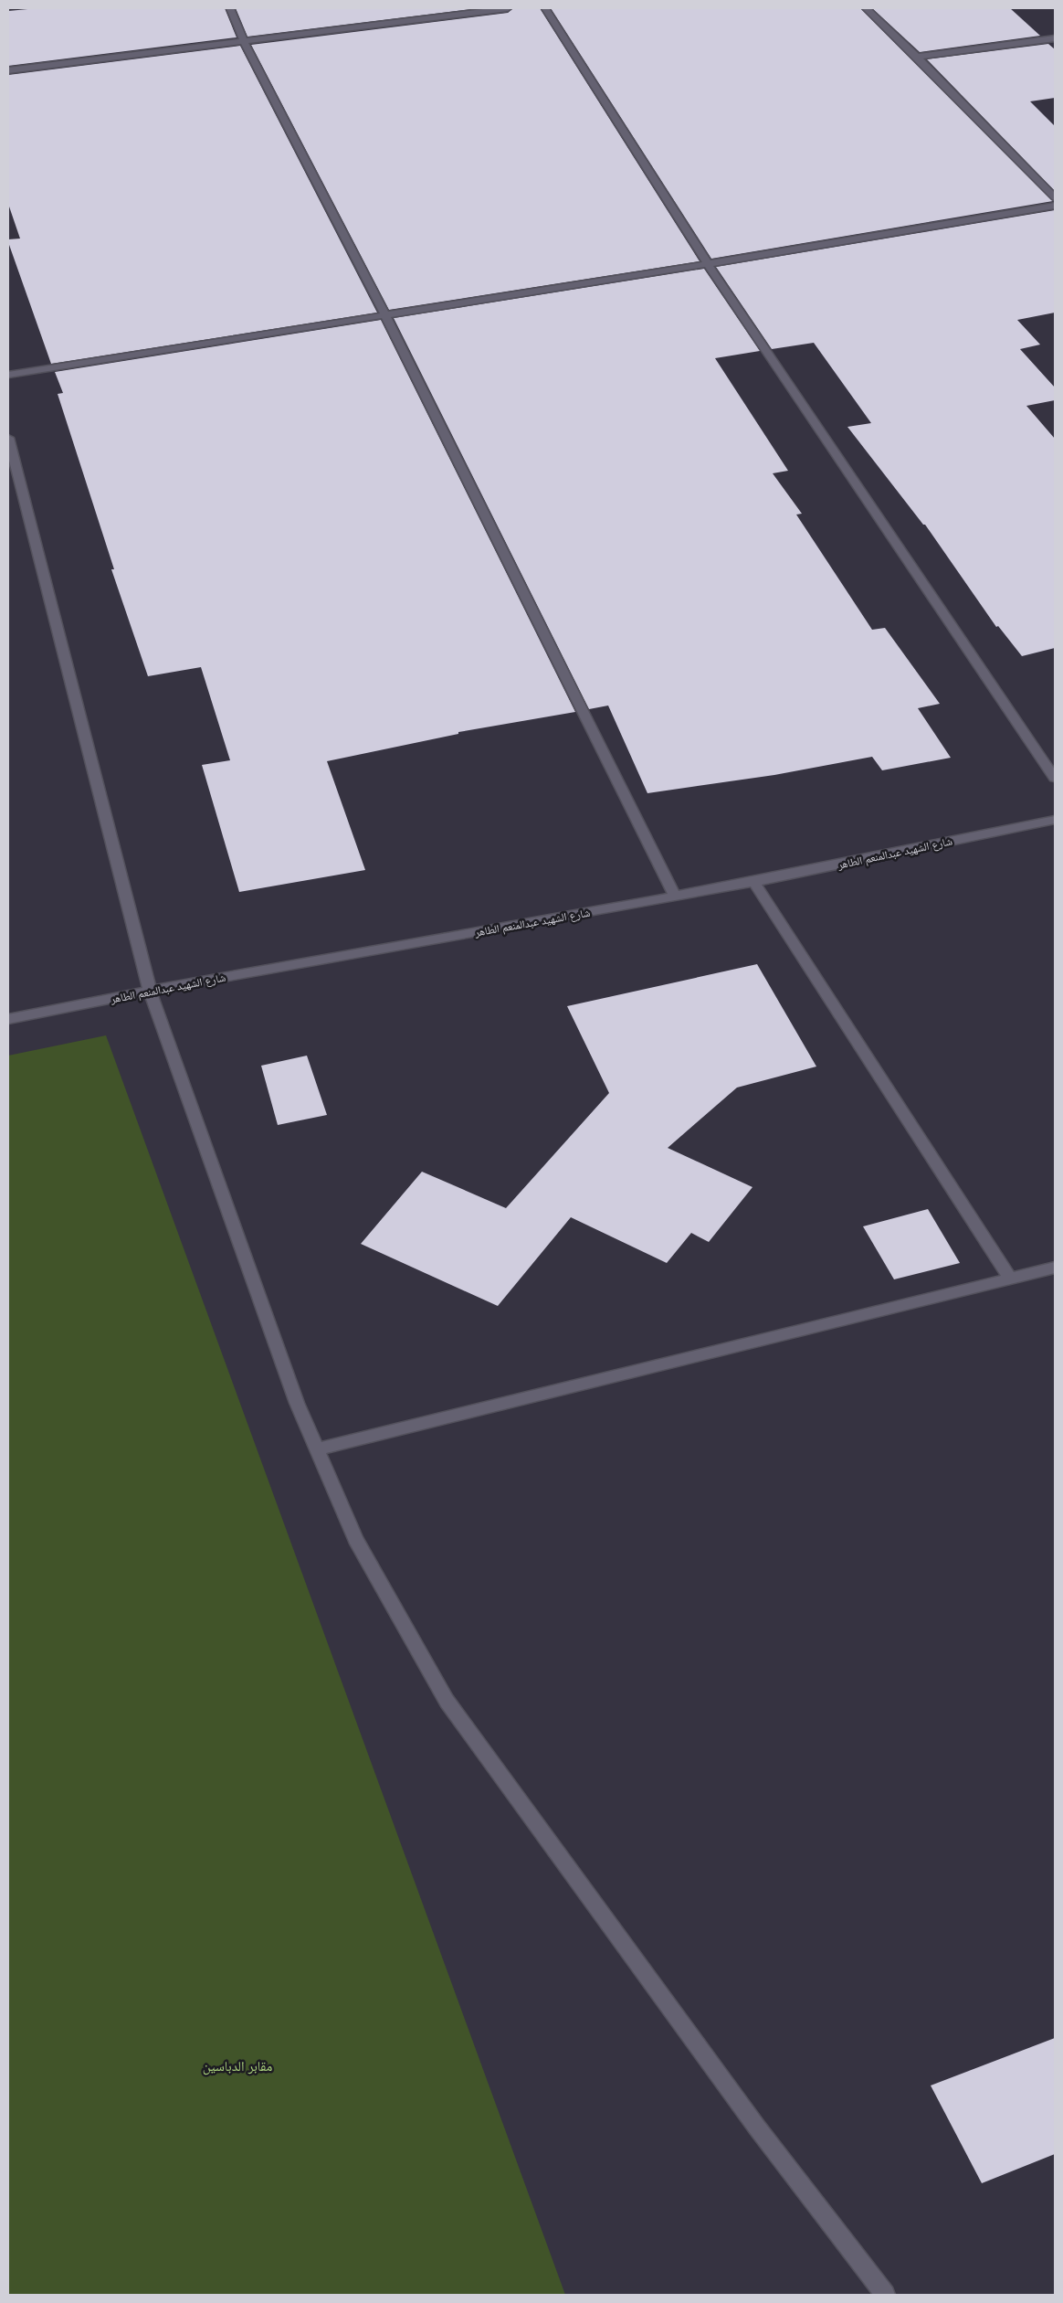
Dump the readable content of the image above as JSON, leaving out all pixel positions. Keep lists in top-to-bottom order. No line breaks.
{"streets":{"street":["شارع الشهيد عبدالمنعم الطاهر"]},"parks":["مقابر الدباسين"]}
